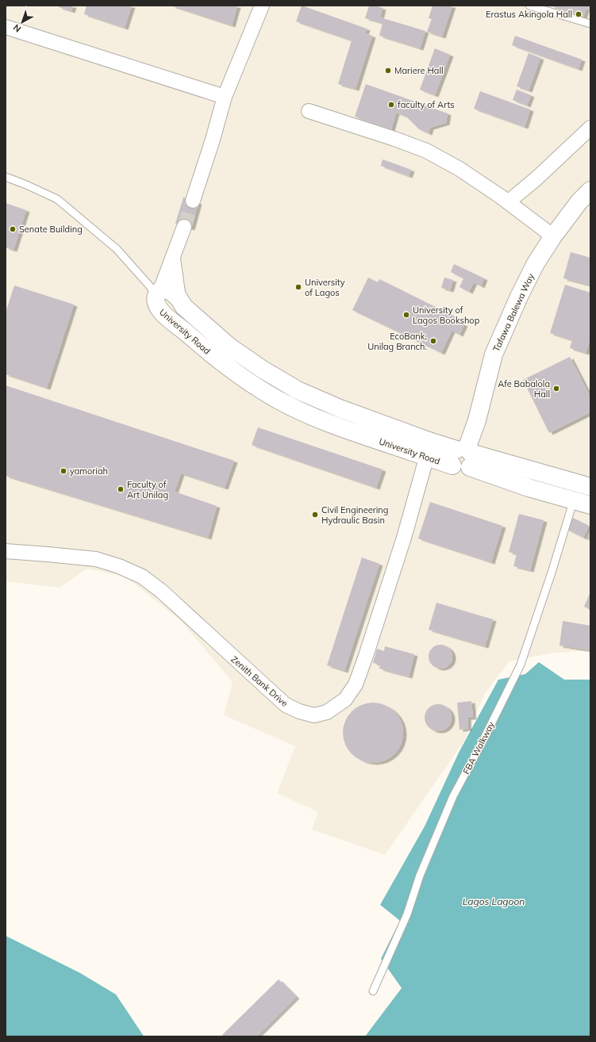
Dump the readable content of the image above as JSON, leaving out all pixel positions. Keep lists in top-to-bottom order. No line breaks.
{"streets":{"main road":["Tafawa Balewa Way","University Road"],"street":["Zenith Bank Drive"],"lane":["FBA Walkway"]},"crossings":[["Tafawa Balewa Way","University Road"],["University Road","Zenith Bank Drive"],["University Road","FBA Walkway"]],"water":["Lagos Lagoon"],"places":["Erastus Akingola Hall","Mariere Hall","faculty of Arts","Senate Building","University of Lagos","University of Lagos Bookshop","EcoBank, Unilag Branch.","Afe Babalola Hall","yamoriah","Faculty of Art Unilag","Civil Engineering Hydraulic Basin"],"north":"bottom left"}
